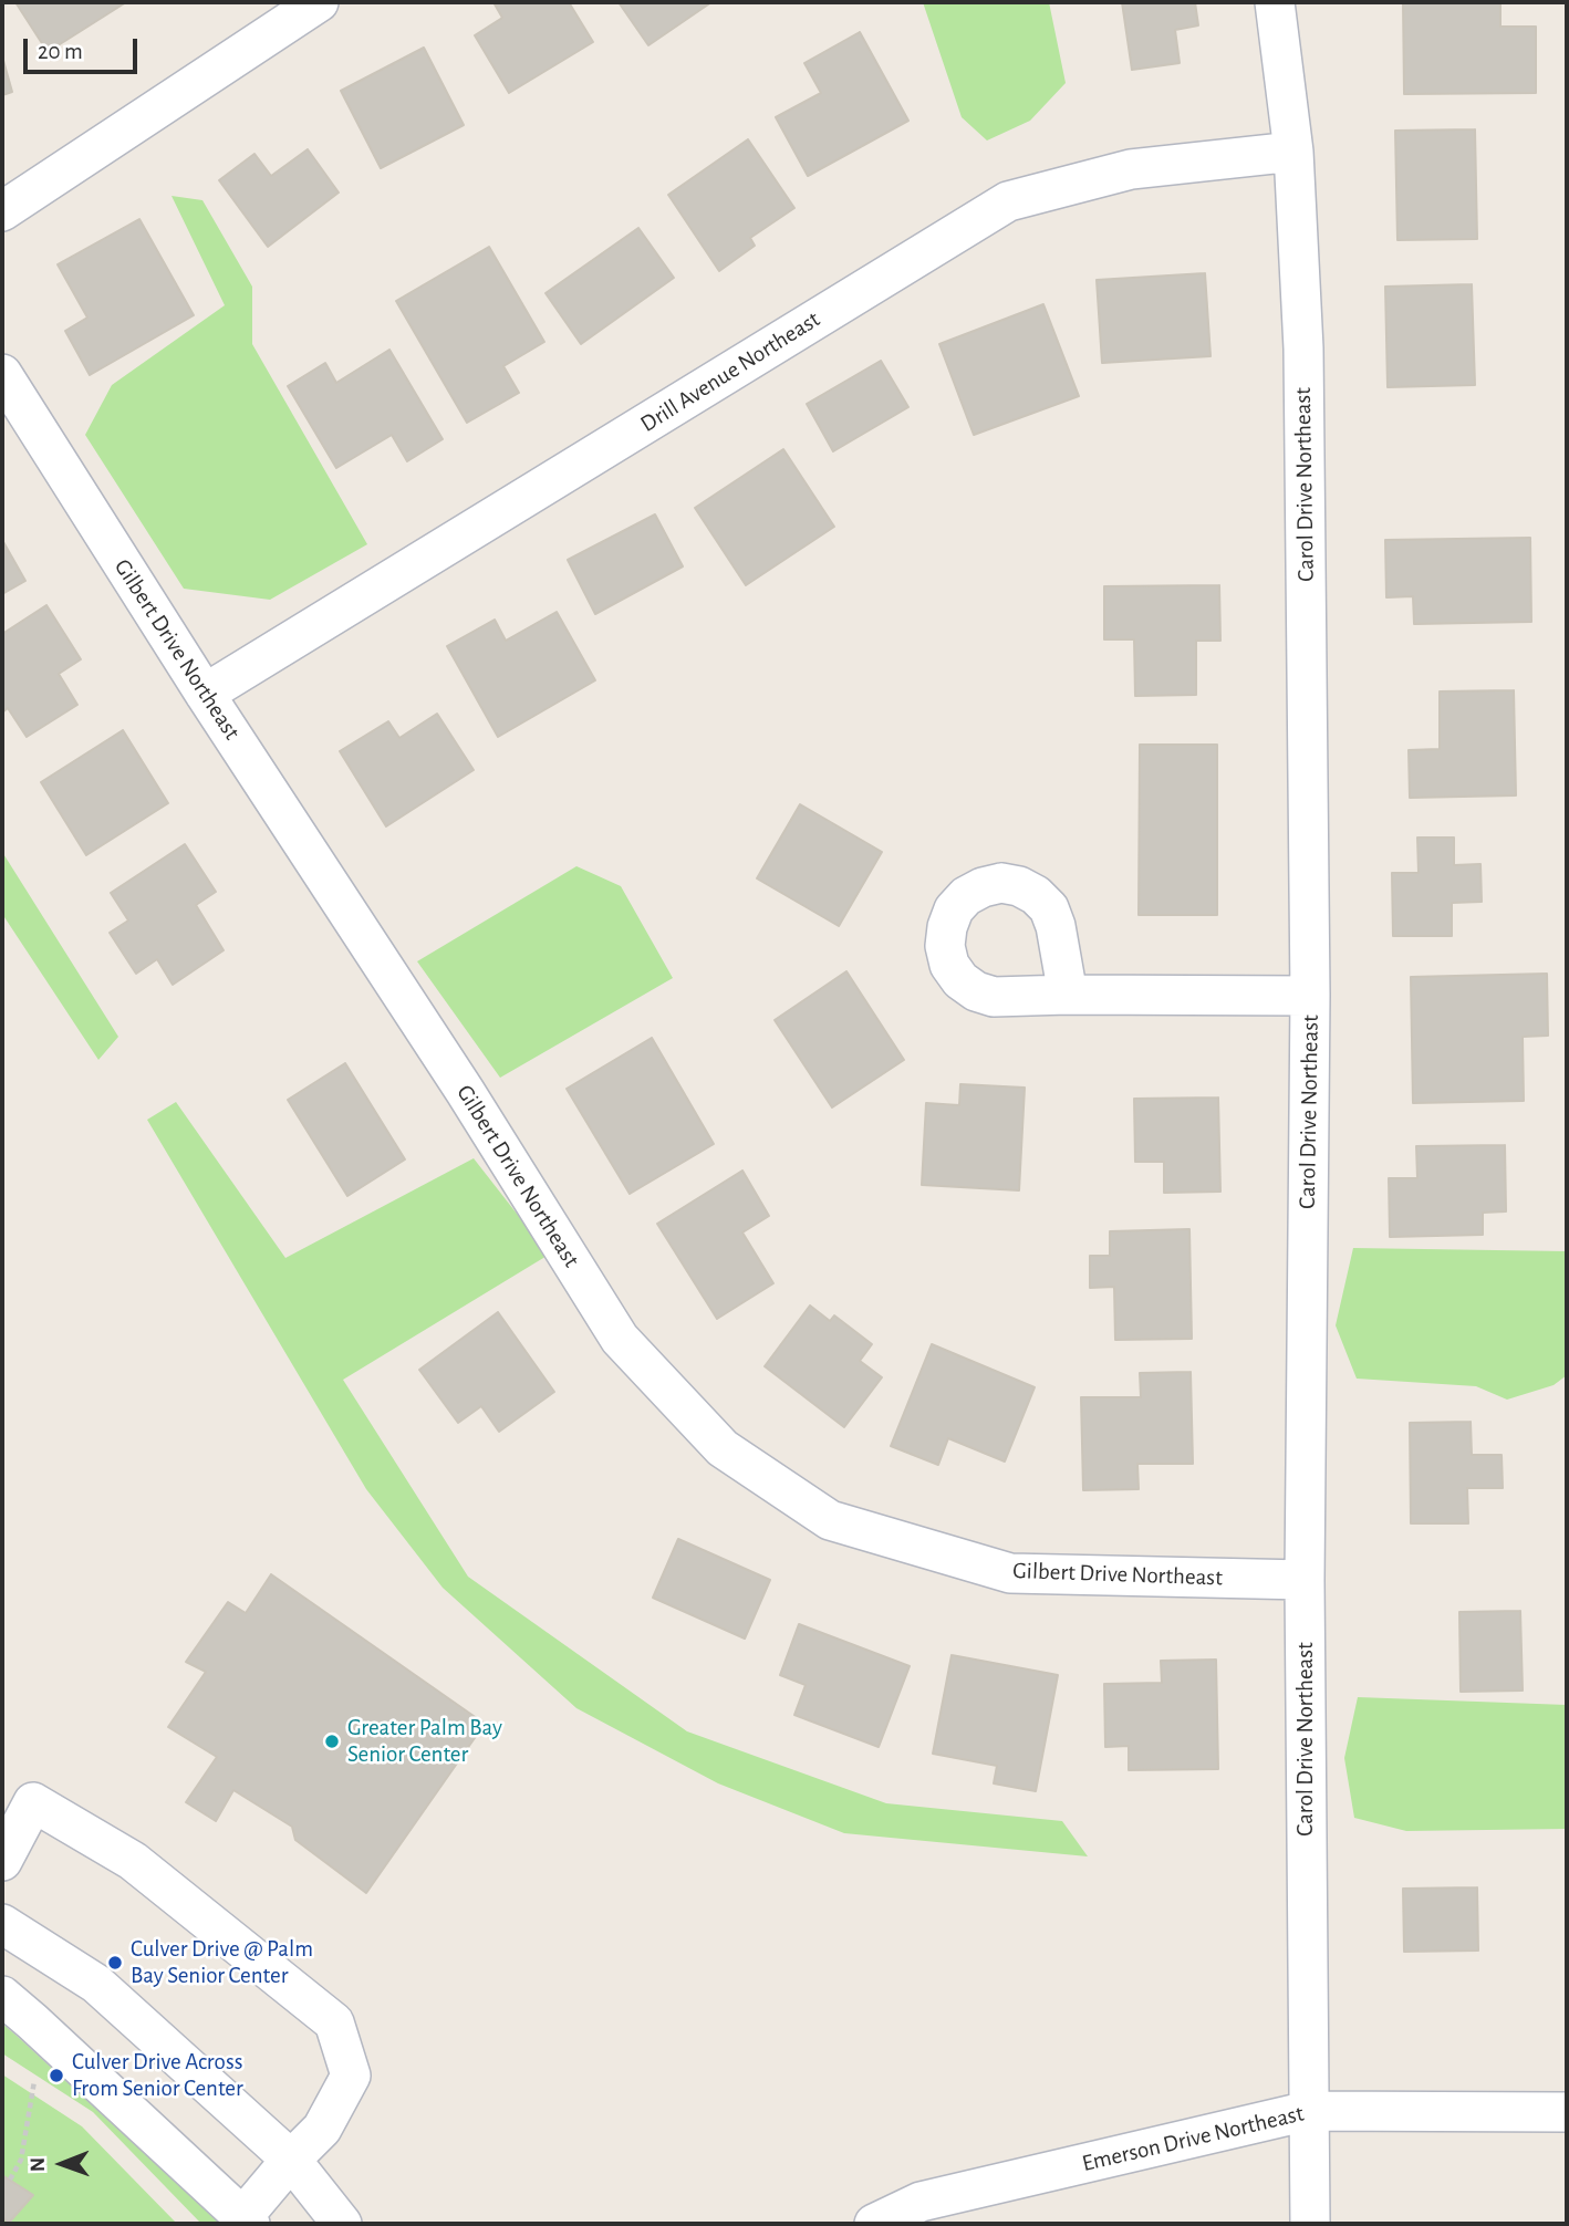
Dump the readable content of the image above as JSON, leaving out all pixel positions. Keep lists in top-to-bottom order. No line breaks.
{"streets":{"street":["Drill Avenue Northeast","Carol Drive Northeast","Gilbert Drive Northeast","Emerson Drive Northeast"]},"crossings":[["Drill Avenue Northeast","Carol Drive Northeast"],["Drill Avenue Northeast","Gilbert Drive Northeast"],["Carol Drive Northeast","Gilbert Drive Northeast"],["Carol Drive Northeast","Emerson Drive Northeast"]],"places":["Greater Palm Bay Senior Center","Culver Drive @ Palm Bay Senior Center","Culver Drive Across From Senior Center"],"scale_bar":"20 m","north":"left"}
